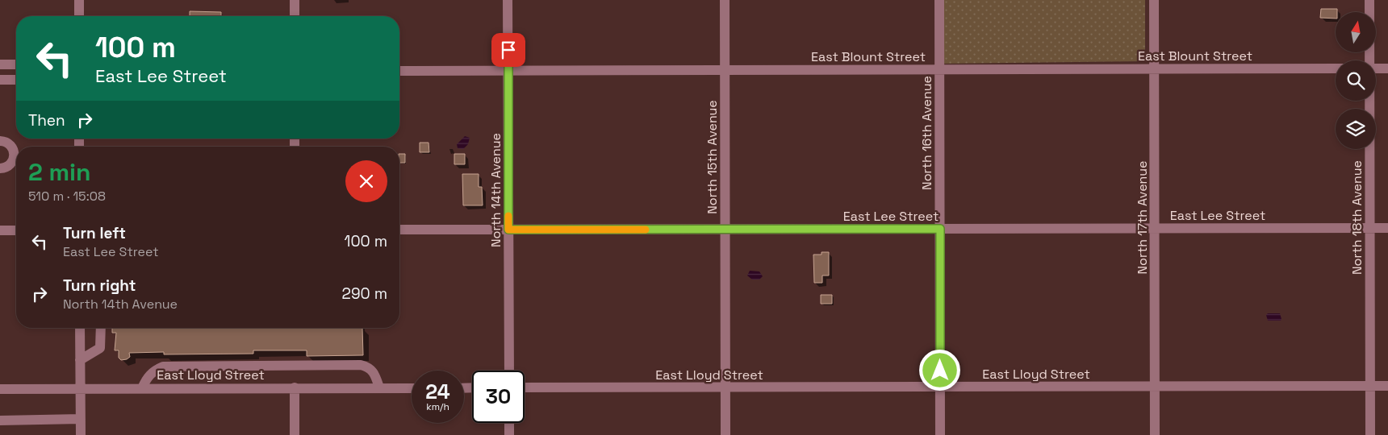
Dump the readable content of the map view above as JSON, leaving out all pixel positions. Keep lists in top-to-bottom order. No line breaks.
{"streets":{"street":["East Blount Street","North 16th Avenue","North 15th Avenue","North 14th Avenue","East Lee Street","North 17th Avenue","North 18th Avenue","East Lloyd Street"]},"crossings":[["East Blount Street","North 16th Avenue"],["East Blount Street","North 15th Avenue"],["East Blount Street","North 14th Avenue"],["East Blount Street","North 17th Avenue"],["North 16th Avenue","East Lee Street"],["North 16th Avenue","East Lloyd Street"],["North 15th Avenue","East Lee Street"],["North 15th Avenue","East Lloyd Street"],["North 14th Avenue","East Lee Street"],["East Lee Street","North 17th Avenue"],["East Lee Street","North 18th Avenue"],["North 17th Avenue","East Lloyd Street"],["North 18th Avenue","East Lloyd Street"]],"north":"top","page":{"turn":["100 m","East Lee Street"],"then":"Then","heading":["2 min","510 m · 15:08"],"list":[{"name":"Turn left","note":"East Lee Street","value":"100 m"},{"name":"Turn right","note":"North 14th Avenue","value":"290 m"}],"speed":"24 km/h","limit":"30"}}
